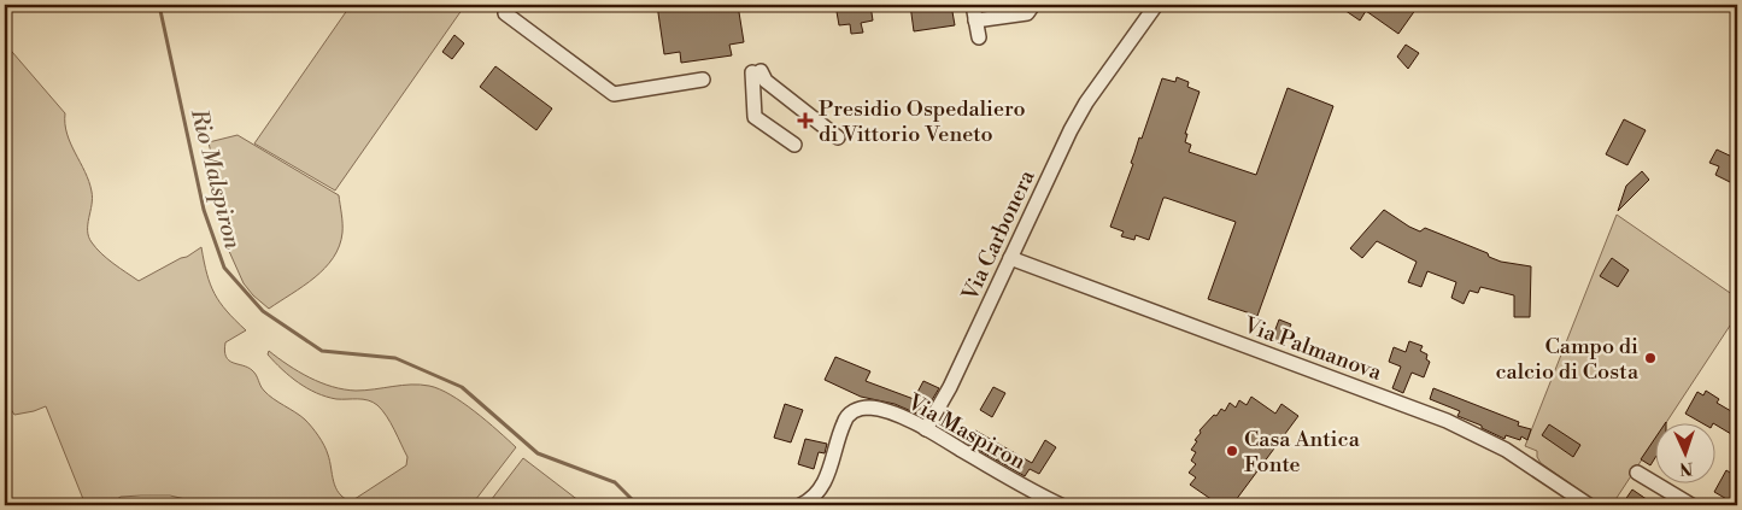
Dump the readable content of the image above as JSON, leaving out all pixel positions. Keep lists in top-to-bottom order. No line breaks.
{"streets":{"street":["Via Carbonera","Via Palmanova","Via Maspiron"]},"crossings":[["Via Carbonera","Via Palmanova"],["Via Carbonera","Via Maspiron"]],"water":["Rio Malspiron"],"places":{"health":["Presidio Ospedaliero di Vittorio Veneto"],"other":["Campo di calcio di Costa","Casa Antica Fonte"]},"north":"bottom"}
